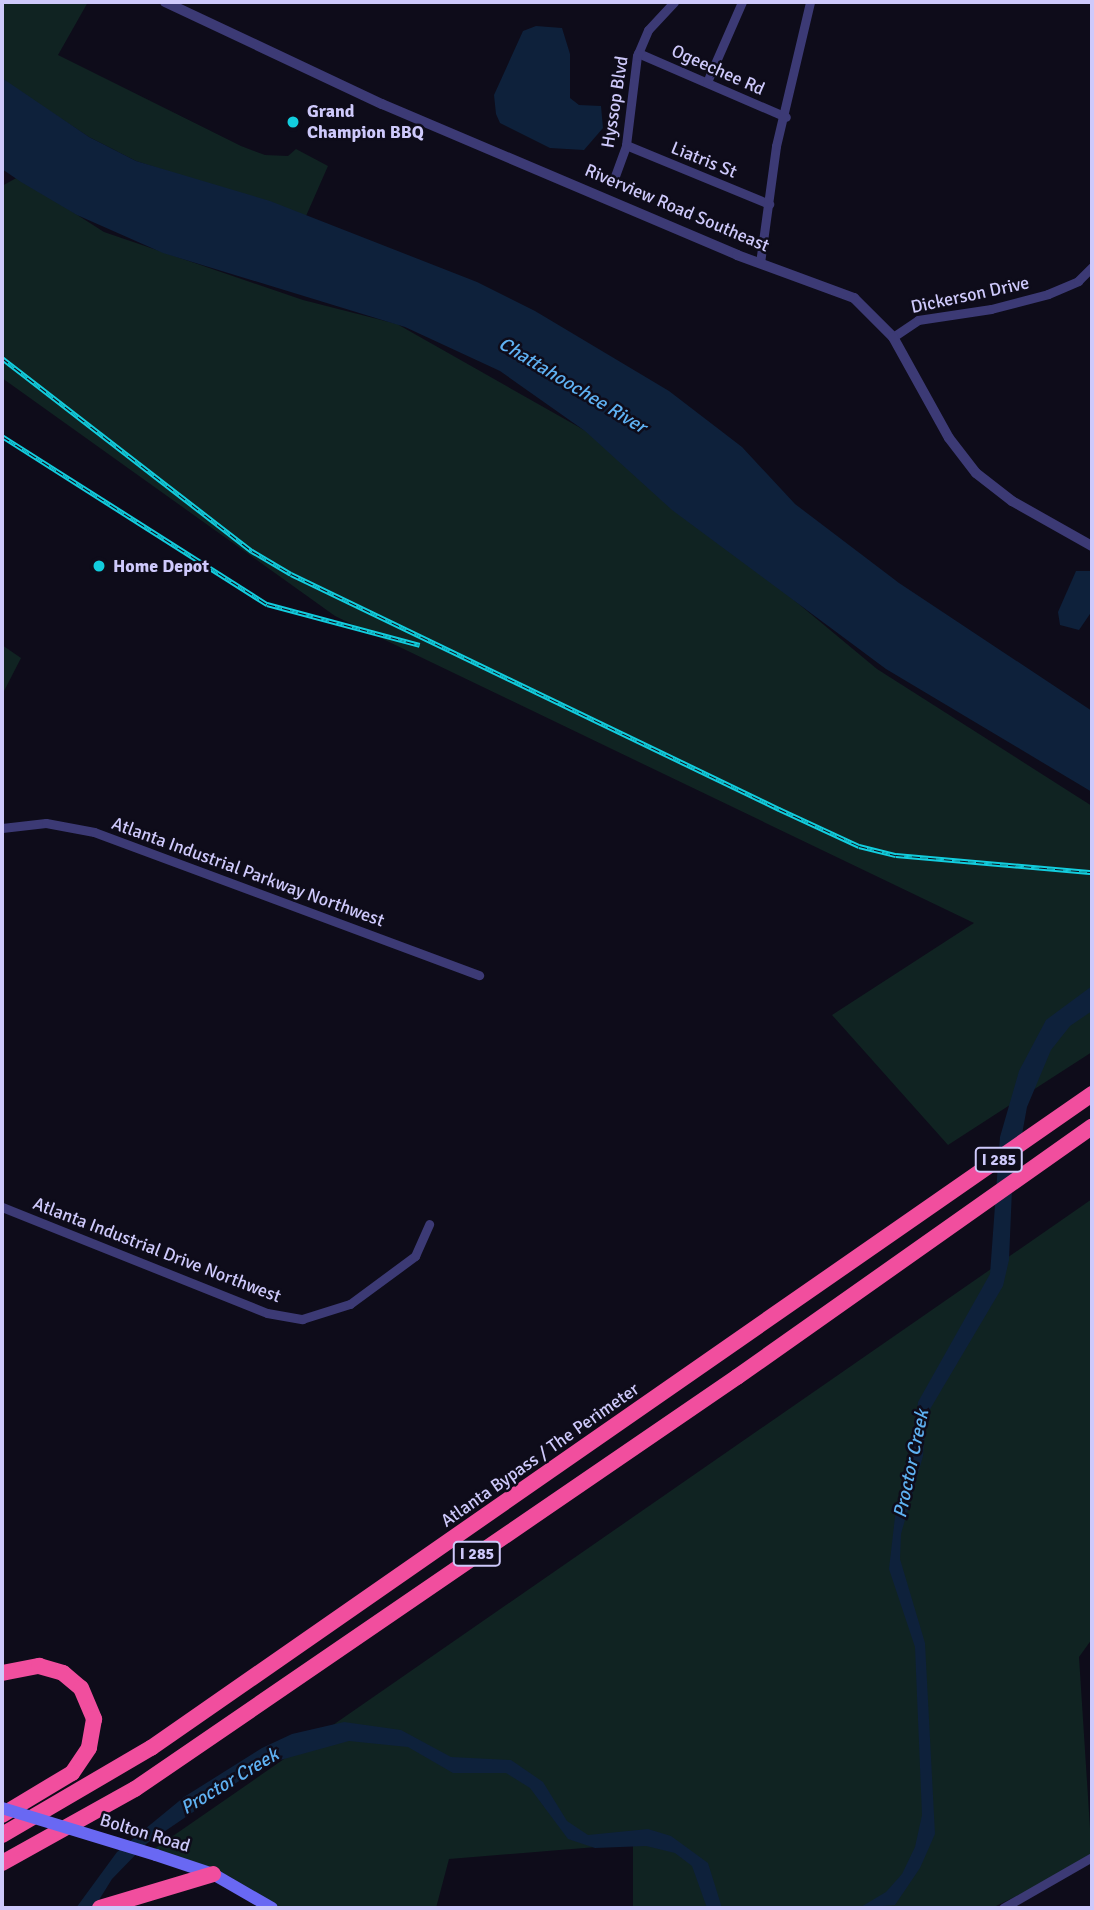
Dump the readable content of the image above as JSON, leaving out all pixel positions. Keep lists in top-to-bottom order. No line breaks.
{"streets":{"highway":["I 285","Atlanta Bypass / The Perimeter"],"main road":["Bolton Road"],"street":["Ogeechee Rd","Hyssop Blvd","Liatris St","Riverview Road Southeast","Dickerson Drive","Atlanta Industrial Parkway Northwest","Atlanta Industrial Drive Northwest"]},"crossings":[["Ogeechee Rd","Hyssop Blvd"],["Hyssop Blvd","Liatris St"],["Riverview Road Southeast","Dickerson Drive"]],"water":["Chattahoochee River","Proctor Creek"],"places":["Grand Champion BBQ","Home Depot"]}
